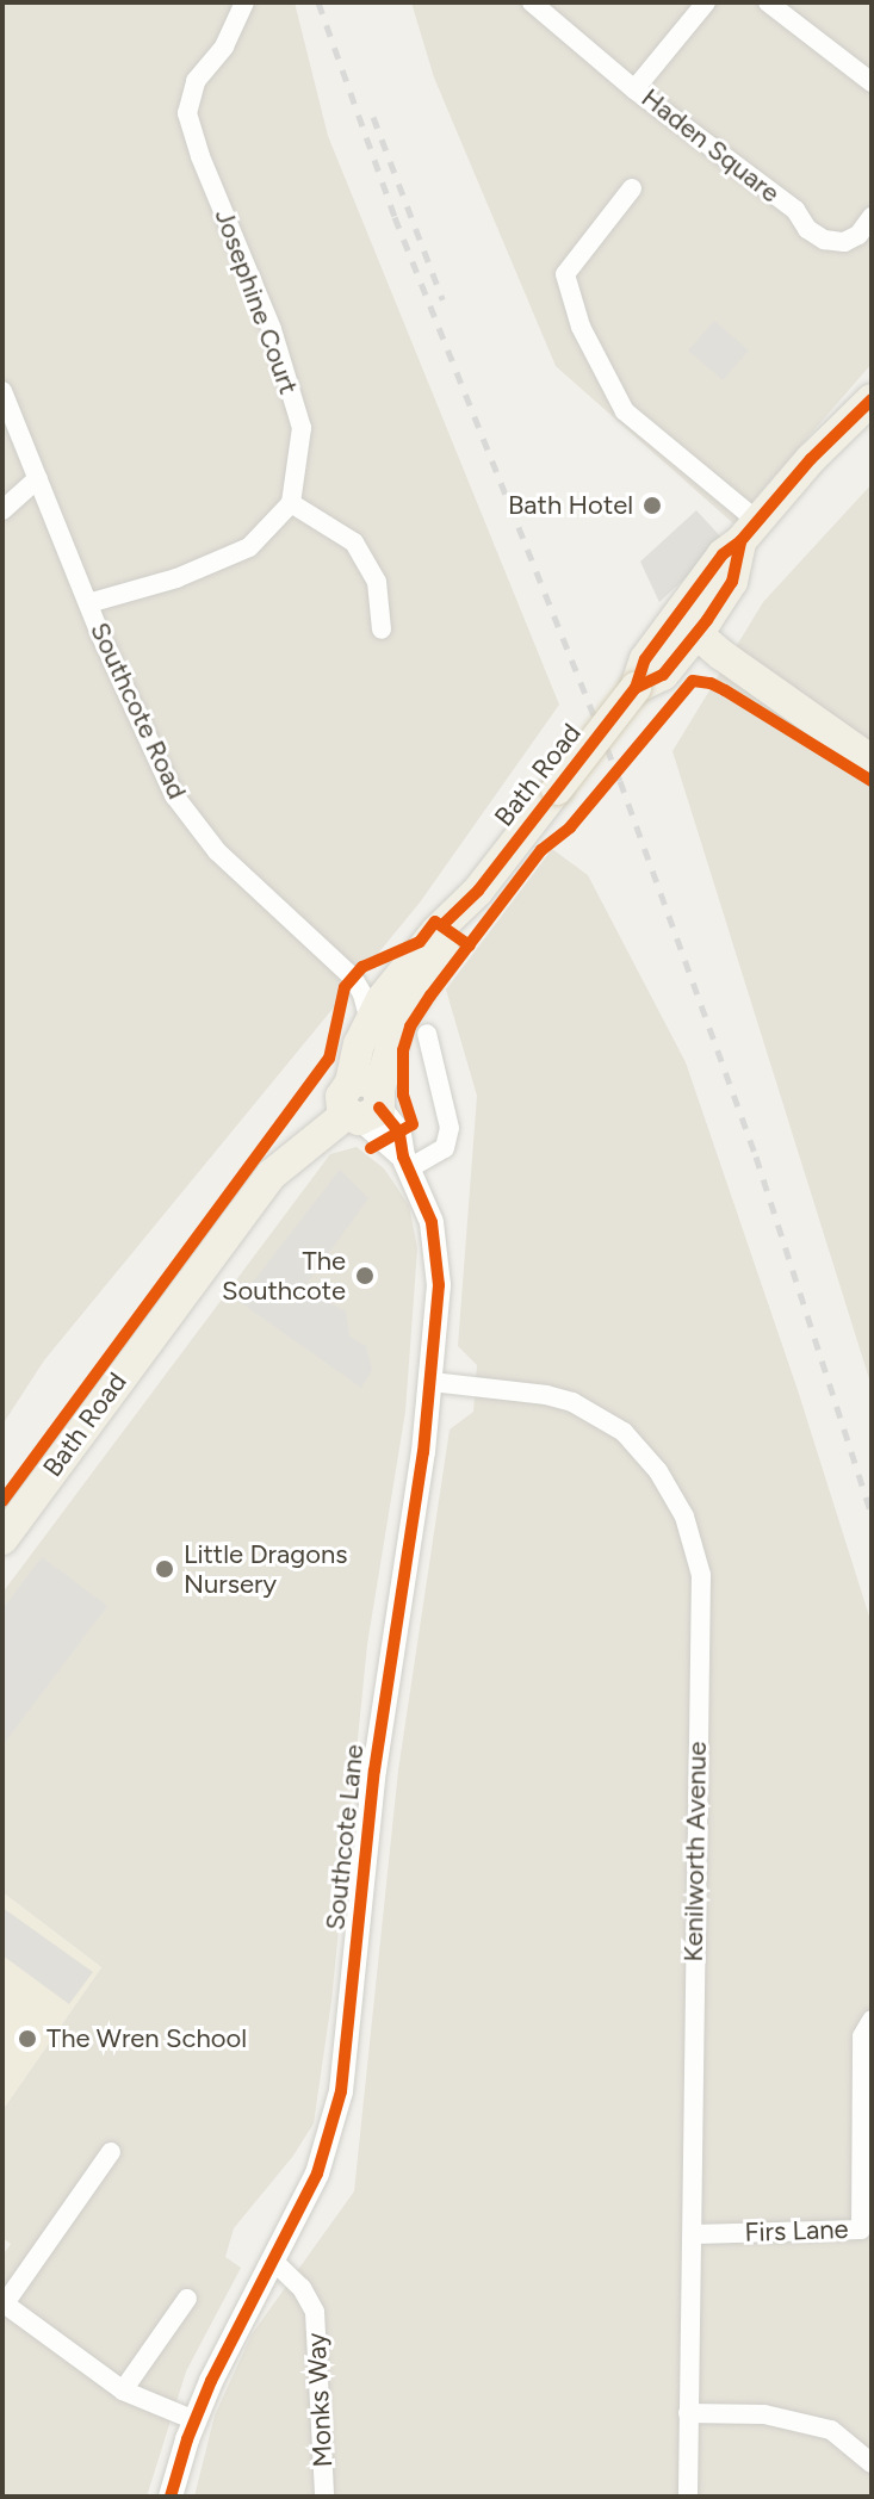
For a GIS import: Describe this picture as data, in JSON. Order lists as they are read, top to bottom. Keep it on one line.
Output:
{"streets":{"main road":["Bath Road"],"street":["Haden Square","Josephine Court","Southcote Road","Southcote Lane","Kenilworth Avenue","Firs Lane","Monks Way"]},"crossings":[["Southcote Road","Bath Road"],["Bath Road","Southcote Lane"],["Southcote Lane","Kenilworth Avenue"],["Southcote Lane","Monks Way"],["Kenilworth Avenue","Firs Lane"]],"places":["Bath Hotel","The Southcote","Little Dragons Nursery","The Wren School"]}
